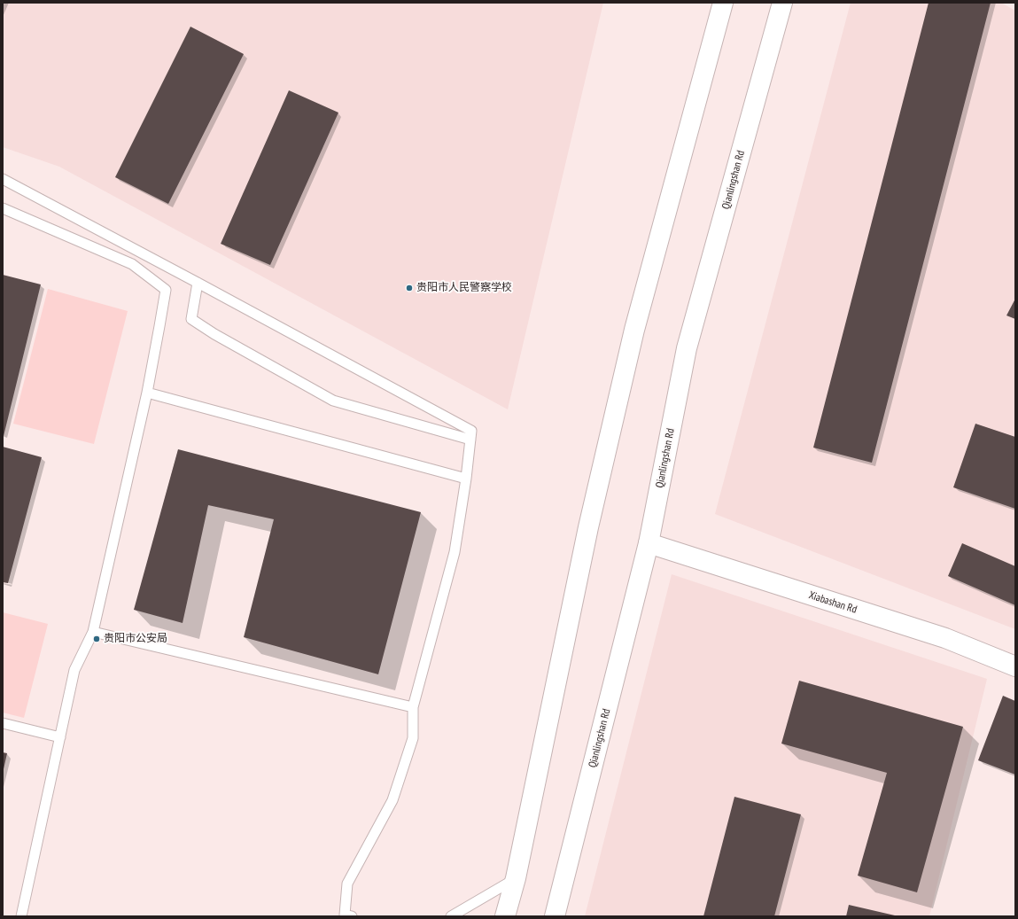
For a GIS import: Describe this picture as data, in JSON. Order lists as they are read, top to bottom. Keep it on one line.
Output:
{"streets":{"main road":["Qianlingshan Rd","Xiabashan Rd"]},"crossings":[["Qianlingshan Rd","Xiabashan Rd"]],"places":["贵阳市人民警察学校","贵阳市公安局"]}
